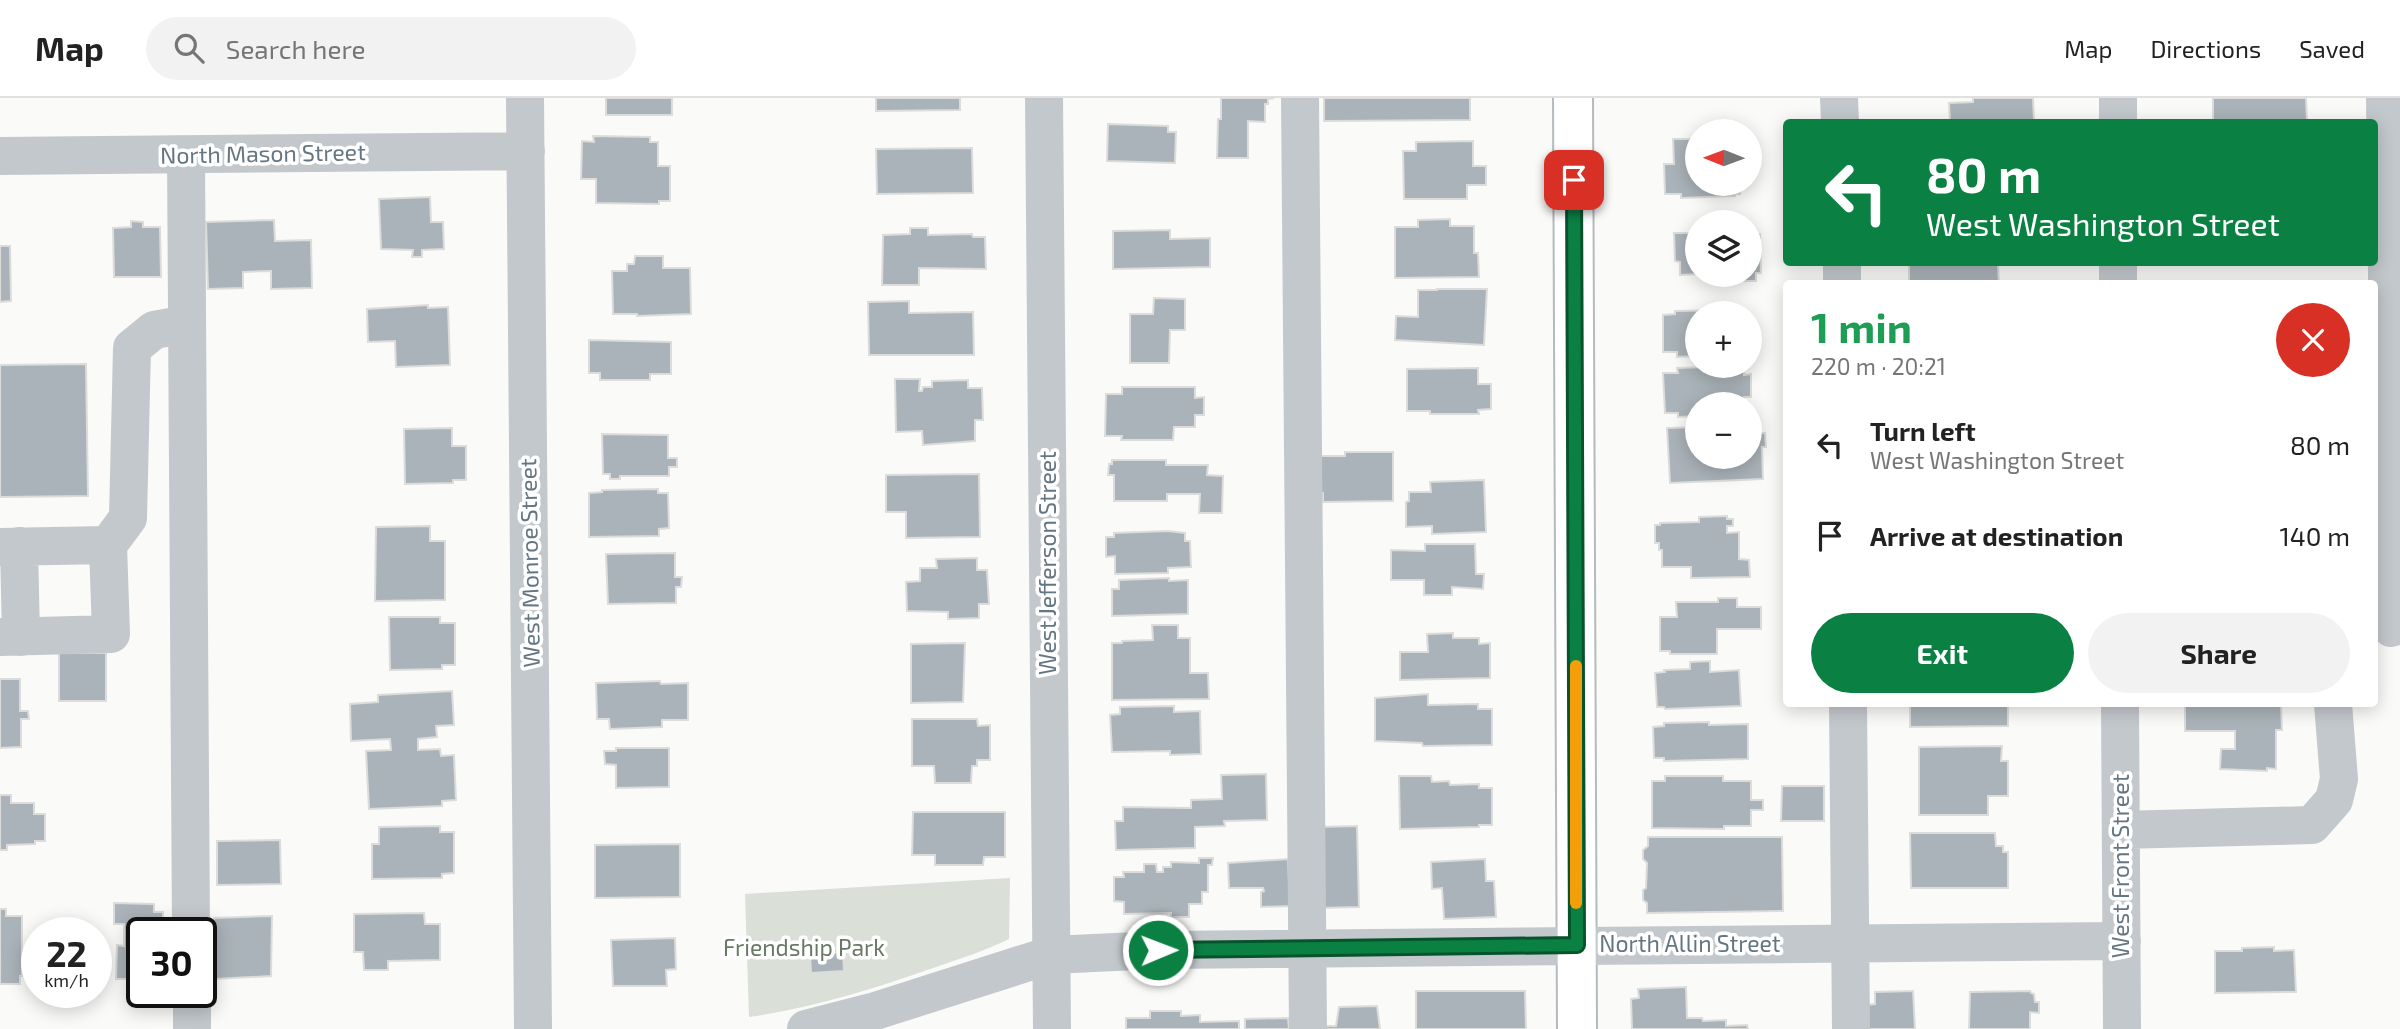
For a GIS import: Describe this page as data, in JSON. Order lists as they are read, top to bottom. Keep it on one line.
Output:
{"streets":{"street":["North Mason Street","West Monroe Street","West Jefferson Street","West Front Street","North Allin Street"]},"crossings":[["North Mason Street","West Monroe Street"],["West Jefferson Street","North Allin Street"],["West Front Street","North Allin Street"]],"parks":["Friendship Park"],"north":"left","page":{"header":"Map","search":"Search here","nav":["Map","Directions","Saved"],"map_buttons":["+","−"],"turn":["80 m","West Washington Street"],"heading":["1 min","220 m · 20:21"],"list":[{"name":"Turn left","note":"West Washington Street","value":"80 m"},{"name":"Arrive at destination","value":"140 m"}],"buttons":["Exit","Share"],"speed":"22 km/h","limit":"30"}}
